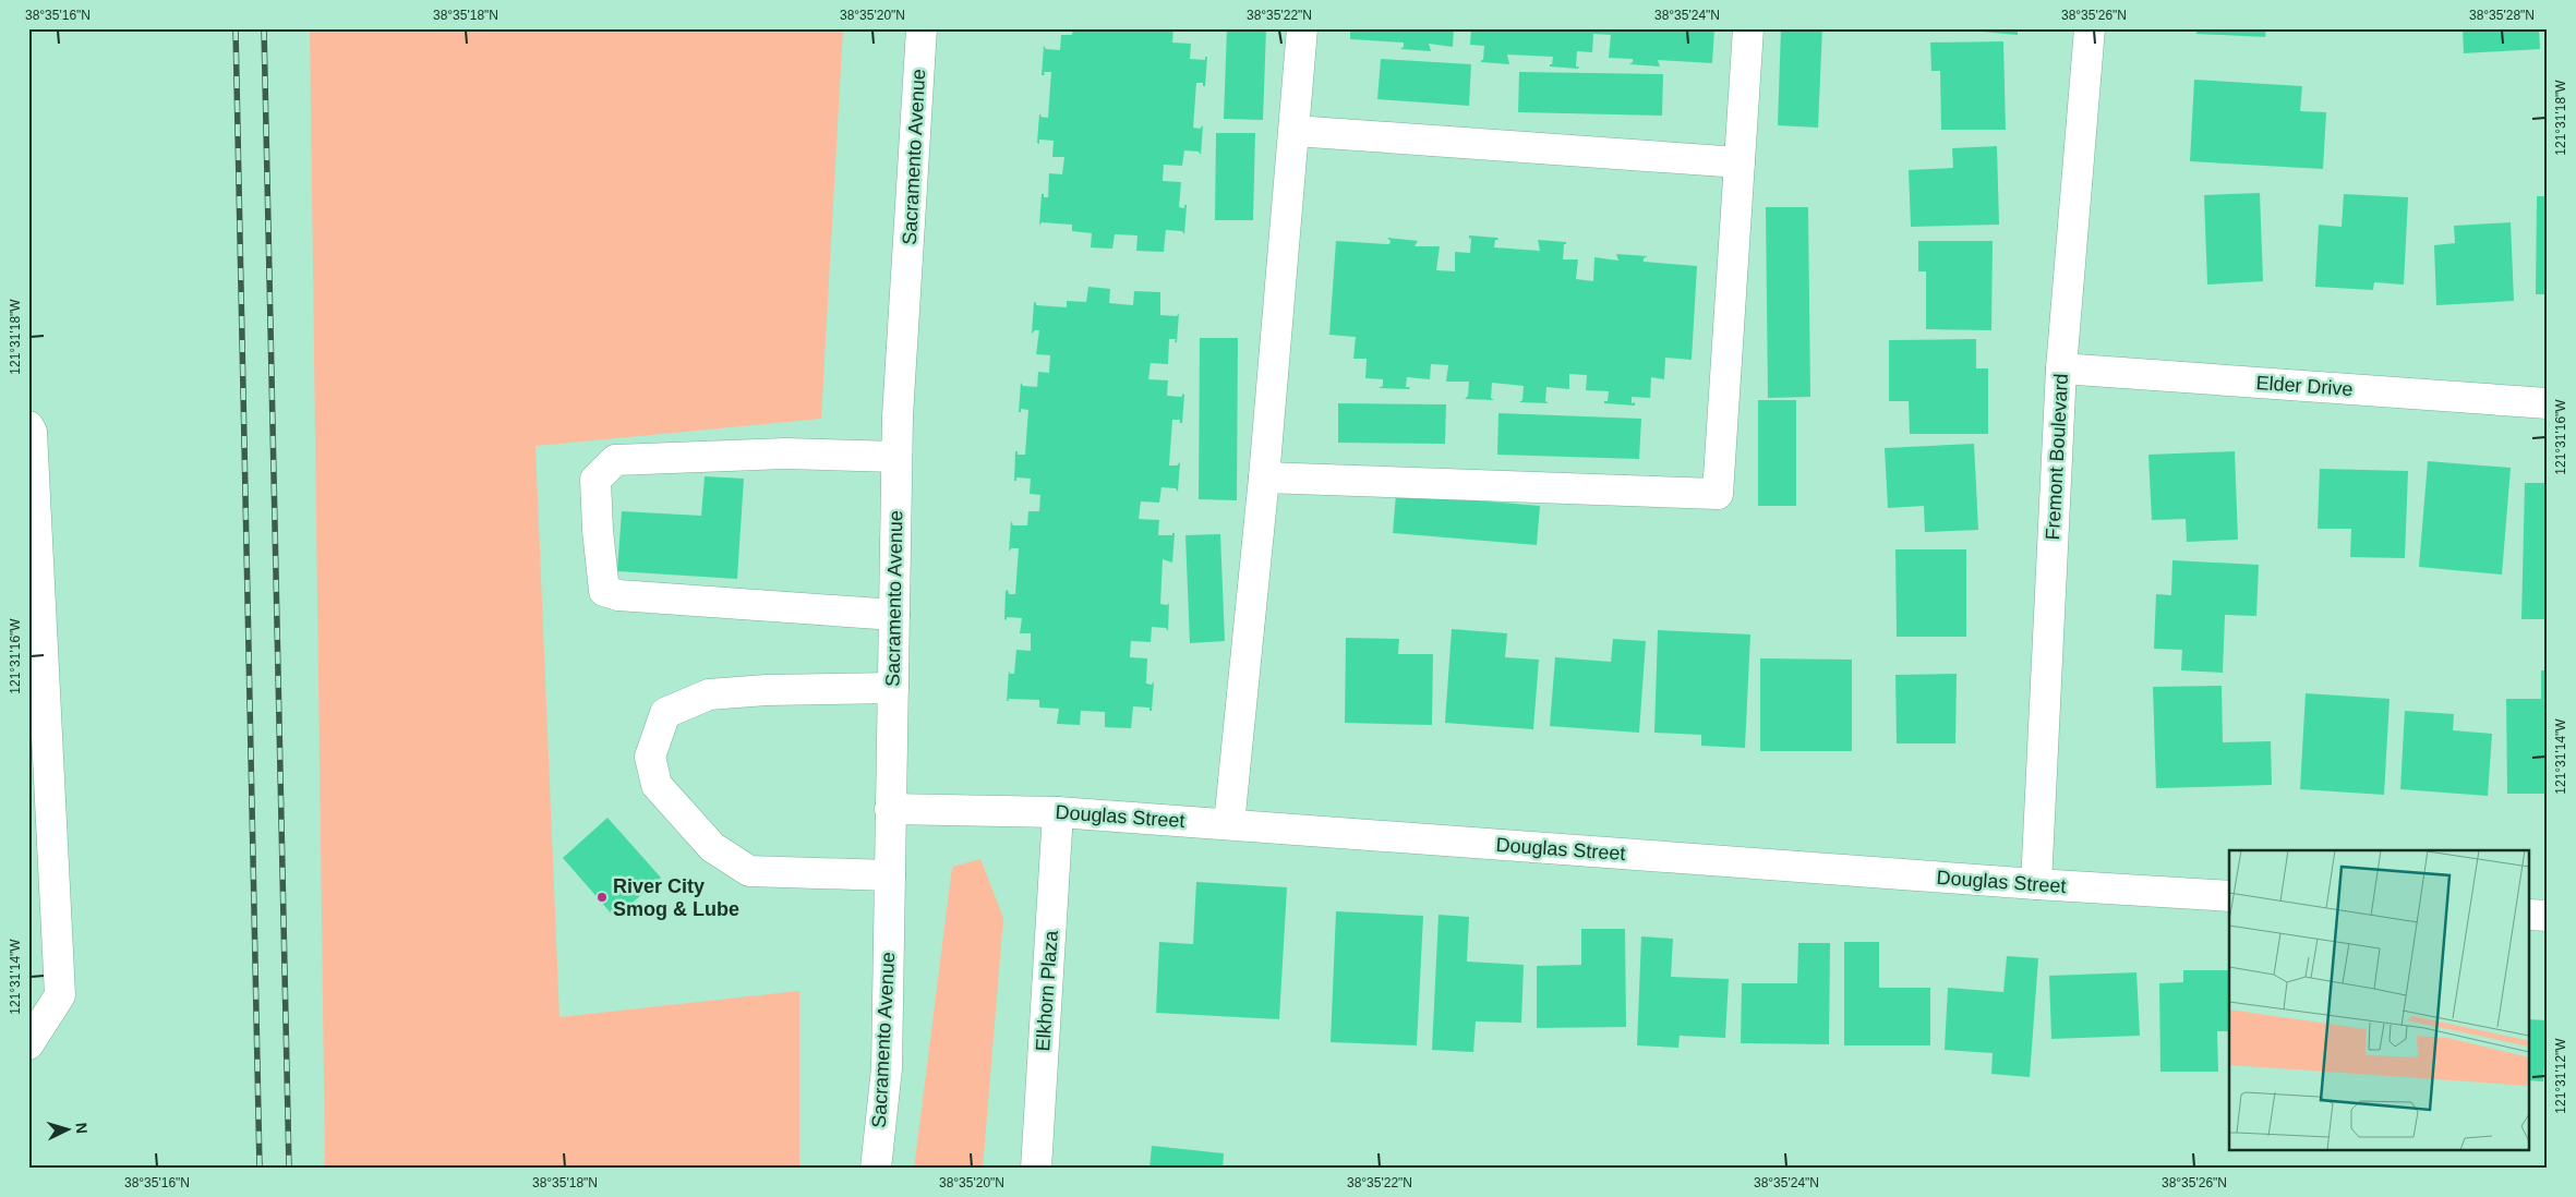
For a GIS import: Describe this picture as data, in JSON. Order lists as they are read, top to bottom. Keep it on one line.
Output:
{"streets":{"street":["Sacramento Avenue","Elder Drive","Fremont Boulevard","Douglas Street","Elkhorn Plaza"]},"crossings":[["Sacramento Avenue","Douglas Street"],["Elder Drive","Fremont Boulevard"],["Fremont Boulevard","Douglas Street"],["Douglas Street","Elkhorn Plaza"]],"places":["River City Smog & Lube"],"north":"right","coordinates":["38°35'16\"N","38°35'18\"N","38°35'20\"N","38°35'22\"N","38°35'24\"N","38°35'26\"N","38°35'28\"N","121°31'18\"W","121°31'16\"W","121°31'14\"W","121°31'12\"W"]}
